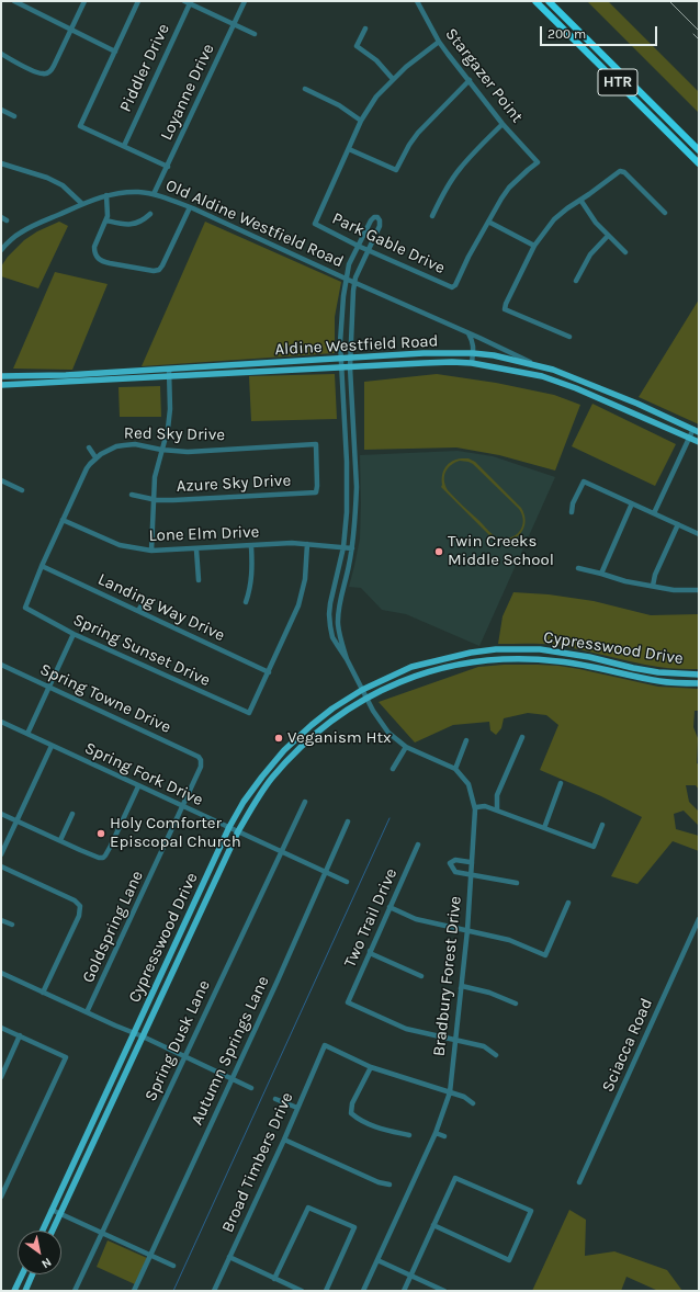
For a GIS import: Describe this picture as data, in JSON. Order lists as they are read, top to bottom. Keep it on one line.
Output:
{"streets":{"highway":["HTR"],"main road":["Aldine Westfield Road","Cypresswood Drive"],"street":["Piddler Drive","Stargazer Point","Loyanne Drive","Old Aldine Westfield Road","Park Gable Drive","Red Sky Drive","Azure Sky Drive","Lone Elm Drive","Landing Way Drive","Spring Sunset Drive","Spring Towne Drive","Spring Fork Drive","Two Trail Drive","Goldspring Lane","Bradbury Forest Drive","Spring Dusk Lane","Sciacca Road","Autumn Springs Lane","Broad Timbers Drive"]},"crossings":[["Stargazer Point","Park Gable Drive"],["Loyanne Drive","Old Aldine Westfield Road"],["Old Aldine Westfield Road","Aldine Westfield Road"],["Red Sky Drive","Azure Sky Drive"],["Landing Way Drive","Spring Sunset Drive"],["Cypresswood Drive","Spring Fork Drive"],["Cypresswood Drive","Bradbury Forest Drive"],["Spring Towne Drive","Goldspring Lane"],["Spring Fork Drive","Goldspring Lane"],["Spring Fork Drive","Spring Dusk Lane"],["Spring Fork Drive","Autumn Springs Lane"],["Two Trail Drive","Bradbury Forest Drive"]],"places":["Twin Creeks Middle School","Veganism Htx","Holy Comforter Episcopal Church"],"scale_bar":"200 m","north":"bottom right"}
